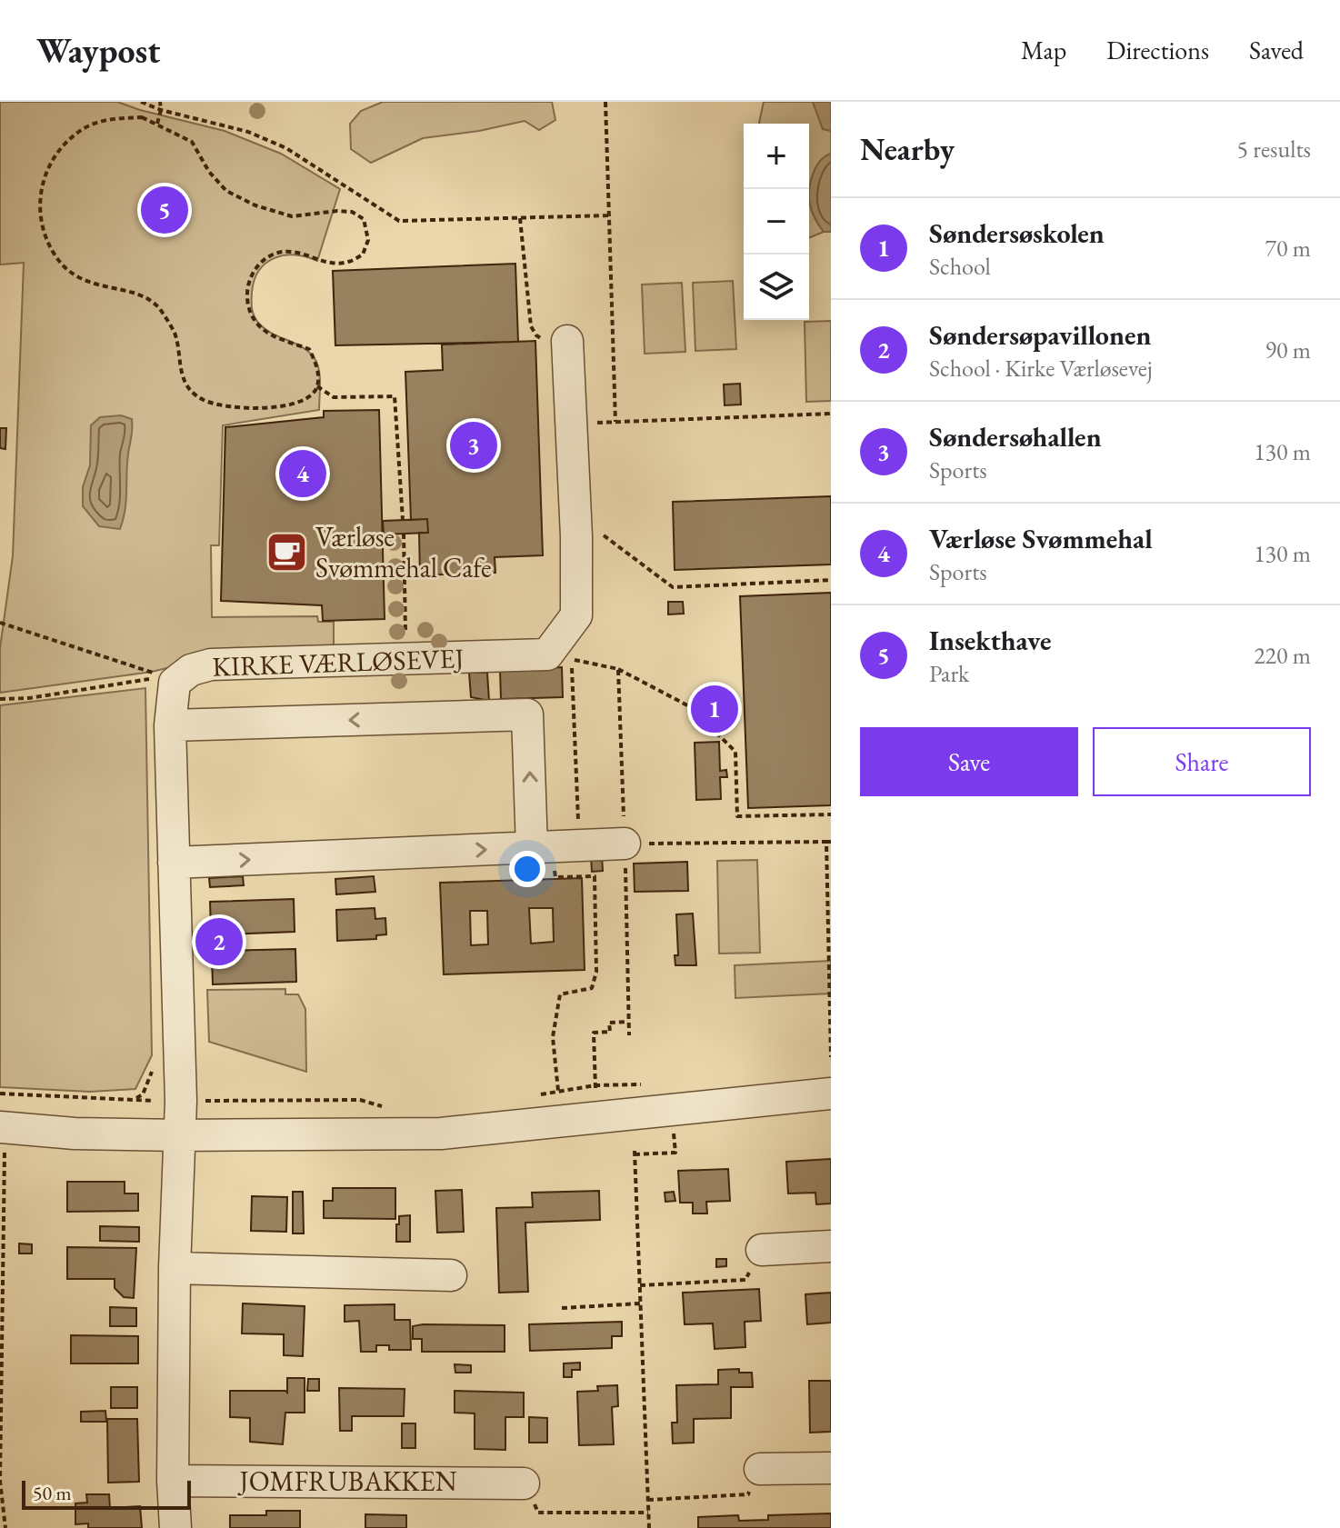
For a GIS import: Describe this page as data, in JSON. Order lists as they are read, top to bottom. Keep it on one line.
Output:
{"streets":{"street":["KIRKE VÆRLØSEVEJ","JOMFRUBAKKEN"]},"places":{"cafe":["Værløse Svømmehal Cafe"]},"scale_bar":"50 m","page":{"header":"Waypost","nav":["Map","Directions","Saved"],"heading":["Nearby","5 results"],"map_buttons":["+","−"],"pins":["5","3","4","1","2"],"list":[{"mark":"1","name":"Søndersøskolen","note":"School","value":"70 m"},{"mark":"2","name":"Søndersøpavillonen","note":"School · Kirke Værløsevej","value":"90 m"},{"mark":"3","name":"Søndersøhallen","note":"Sports","value":"130 m"},{"mark":"4","name":"Værløse Svømmehal","note":"Sports","value":"130 m"},{"mark":"5","name":"Insekthave","note":"Park","value":"220 m"}],"buttons":["Save","Share"],"scale":"50 m"}}
